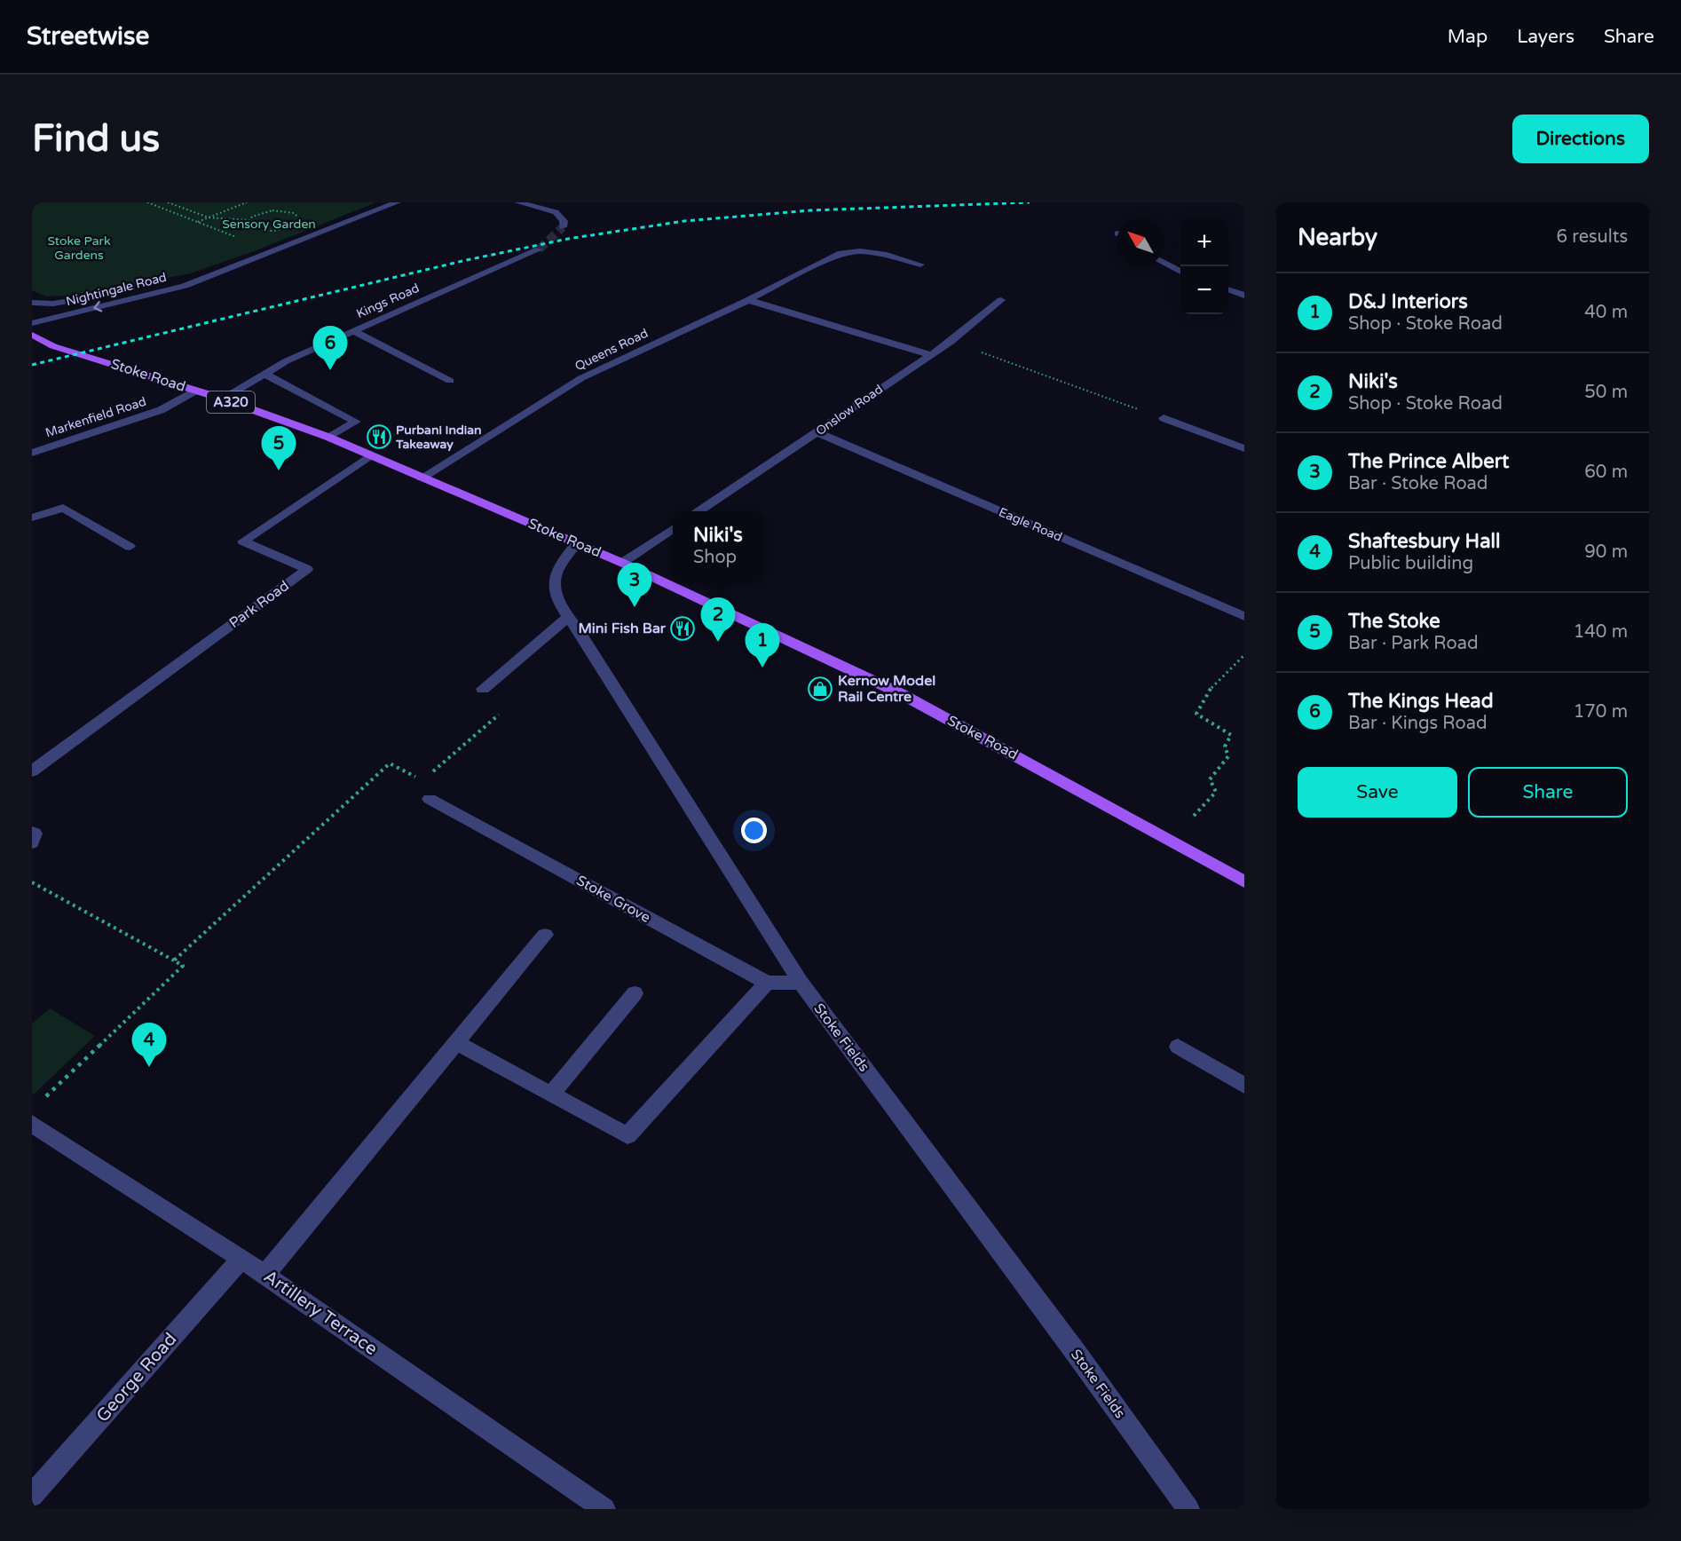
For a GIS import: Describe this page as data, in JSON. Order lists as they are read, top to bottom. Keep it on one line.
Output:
{"streets":{"main road":["Stoke Road","A320"],"street":["Nightingale Road","Kings Road","Queens Road","Onslow Road","Markenfield Road","Eagle Road","Park Road","Stoke Grove","Stoke Fields","Artillery Terrace","George Road"]},"crossings":[["Kings Road","Stoke Road"],["Queens Road","Stoke Road"],["Stoke Road","Markenfield Road"],["Stoke Road","Park Road"],["Stoke Road","Stoke Fields"],["Onslow Road","Eagle Road"],["Stoke Grove","Stoke Fields"],["Artillery Terrace","George Road"]],"parks":["Sensory Garden","Stoke Park Gardens"],"places":{"restaurant":["Purbani Indian Takeaway","Mini Fish Bar"],"shop":["Kernow Model Rail Centre"]},"north":"top left","page":{"header":"Streetwise","nav":["Map","Layers","Share"],"buttons":["Directions",["Save","Share"]],"title":"Find us","heading":["Nearby","6 results"],"map_buttons":["+","−"],"list":[{"mark":"1","name":"D&J Interiors","note":"Shop · Stoke Road","value":"40 m"},{"mark":"2","name":"Niki's","note":"Shop · Stoke Road","value":"50 m"},{"mark":"3","name":"The Prince Albert","note":"Bar · Stoke Road","value":"60 m"},{"mark":"4","name":"Shaftesbury Hall","note":"Public building","value":"90 m"},{"mark":"5","name":"The Stoke","note":"Bar · Park Road","value":"140 m"},{"mark":"6","name":"The Kings Head","note":"Bar · Kings Road","value":"170 m"}],"pins":["6","5","3","2","1","4"],"popup":["Niki's","Shop"]}}
